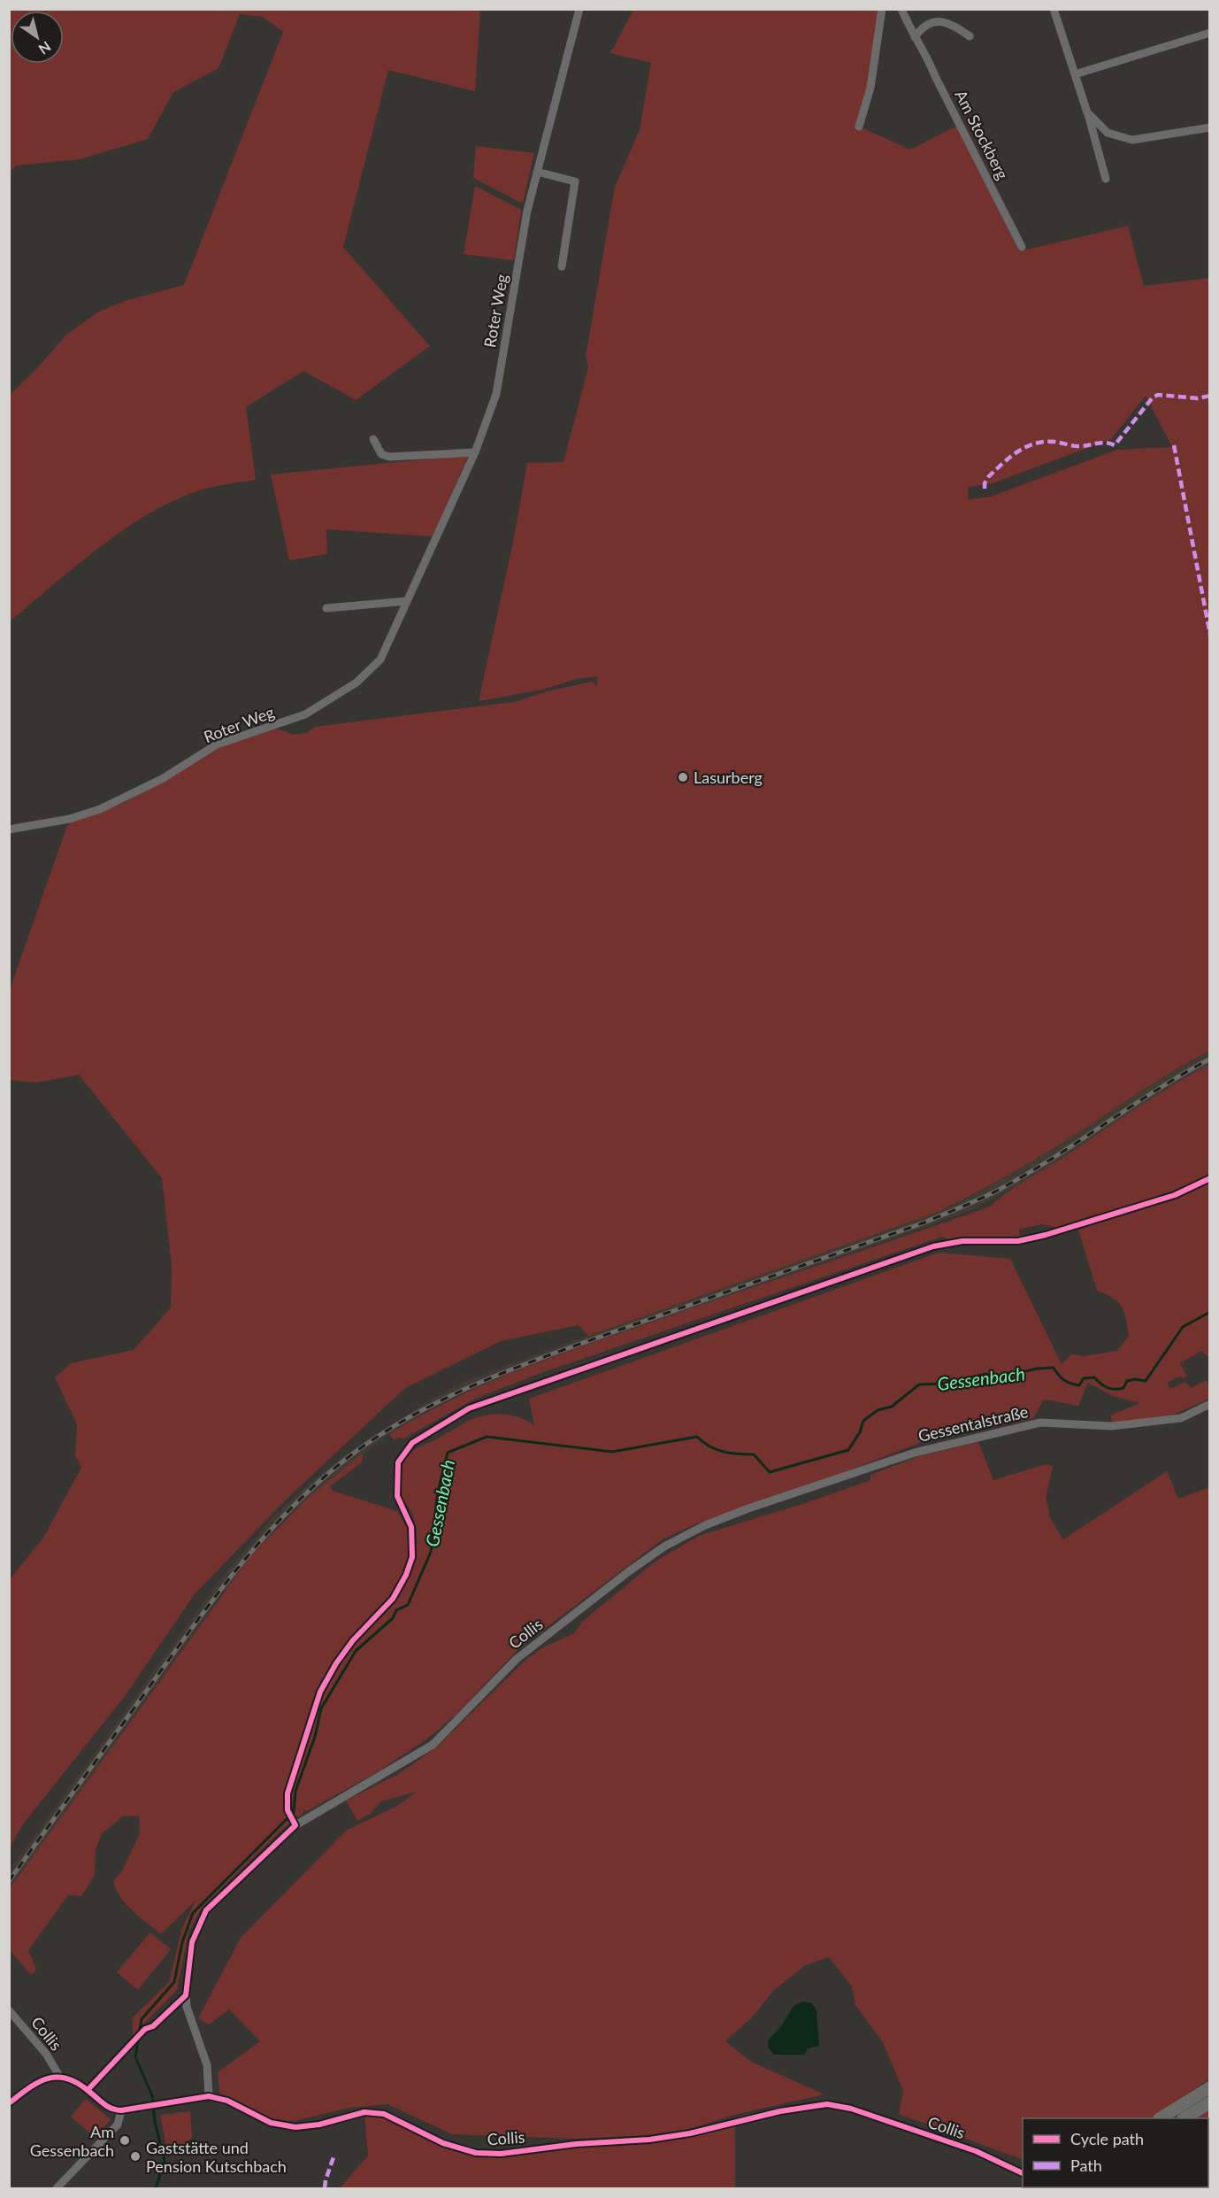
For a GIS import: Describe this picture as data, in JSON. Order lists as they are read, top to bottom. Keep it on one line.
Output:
{"streets":{"street":["Am Stockberg","Roter Weg","Gessentalstraße","Collis"]},"crossings":[["Gessentalstraße","Collis"]],"water":["Gessenbach"],"places":["Lasurberg","Am Gessenbach","Gaststätte und Pension Kutschbach"],"legend":["Cycle path","Path"],"north":"bottom right"}
